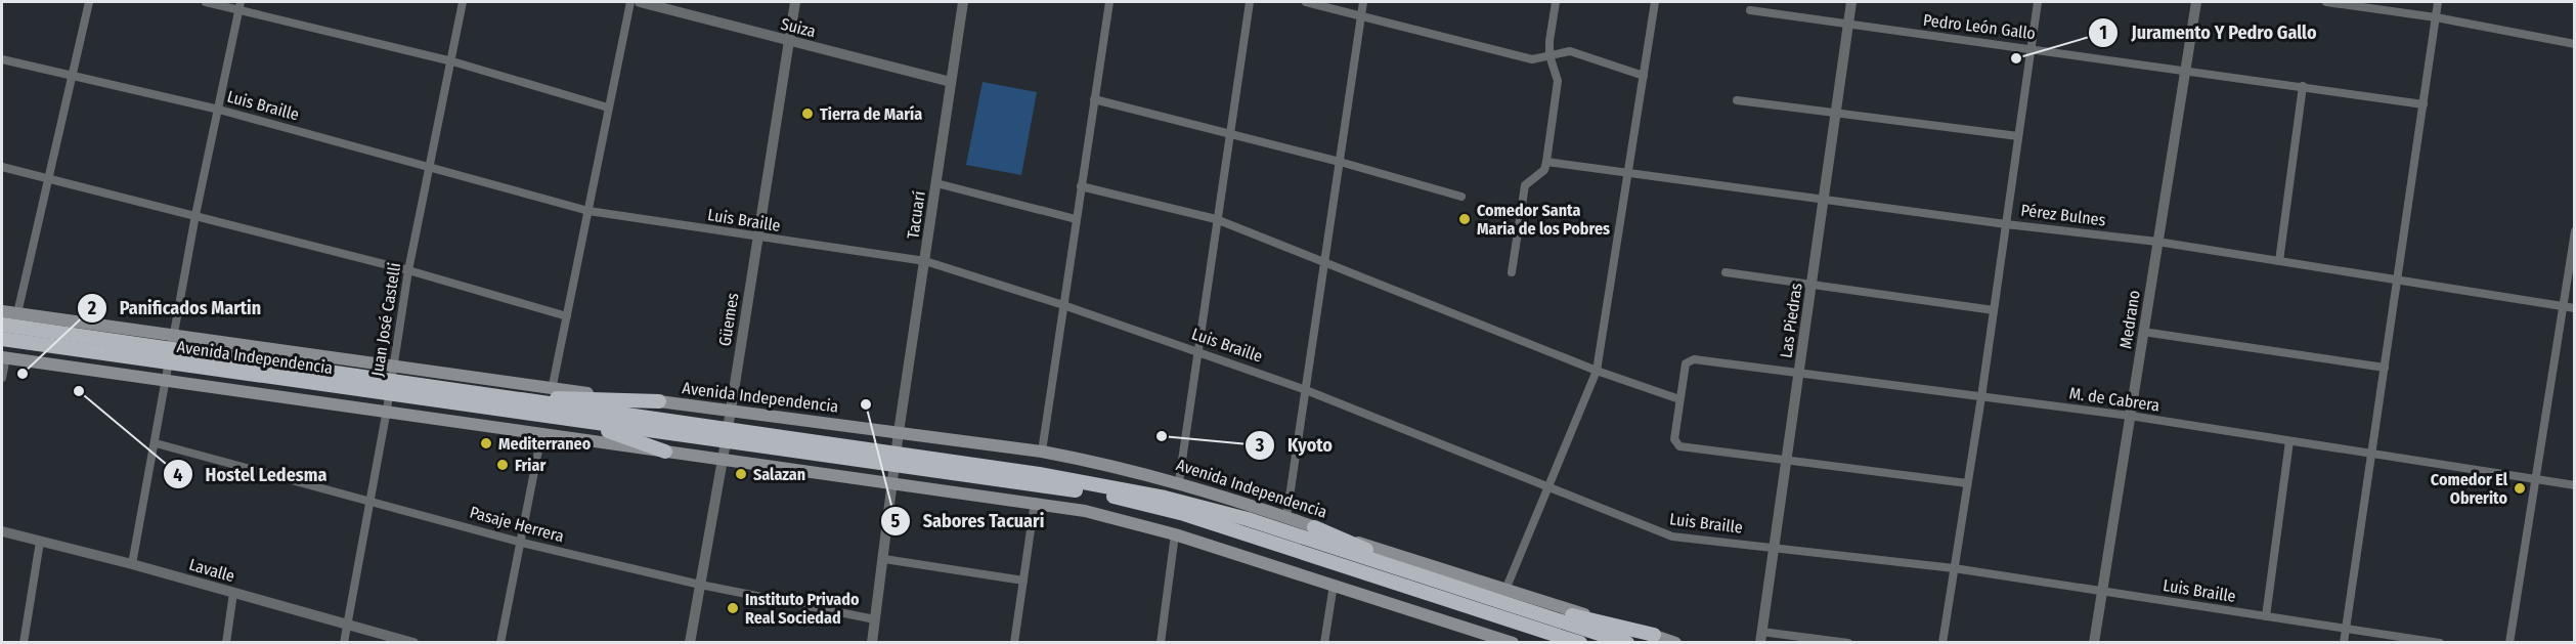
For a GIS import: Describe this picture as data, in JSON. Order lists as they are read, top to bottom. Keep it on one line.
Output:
{"streets":{"highway":["Avenida Independencia"],"street":["Pedro León Gallo","Suiza","Luis Braille","Tacuarí","Pérez Bulnes","Juan José Castelli","Güemes","Medrano","Las Piedras","M. de Cabrera","Pasaje Herrera","Lavalle"]},"crossings":[["Pedro León Gallo","Medrano"],["Pedro León Gallo","Las Piedras"],["Suiza","Tacuarí"],["Suiza","Güemes"],["Luis Braille","Tacuarí"],["Luis Braille","Juan José Castelli"],["Luis Braille","Güemes"],["Luis Braille","Medrano"],["Luis Braille","Las Piedras"],["Tacuarí","Avenida Independencia"],["Tacuarí","Pasaje Herrera"],["Pérez Bulnes","Medrano"],["Pérez Bulnes","Las Piedras"],["Juan José Castelli","Avenida Independencia"],["Juan José Castelli","Pasaje Herrera"],["Juan José Castelli","Lavalle"],["Güemes","Avenida Independencia"],["Güemes","Pasaje Herrera"],["Medrano","M. de Cabrera"],["Las Piedras","M. de Cabrera"]],"places":["Juramento Y Pedro Gallo","Tierra de María","Comedor Santa Maria de los Pobres","Panificados Martin","Hostel Ledesma","Sabores Tacuari","Kyoto","Mediterraneo","Friar","Salazan","Comedor El Obrerito","Instituto Privado Real Sociedad"]}
